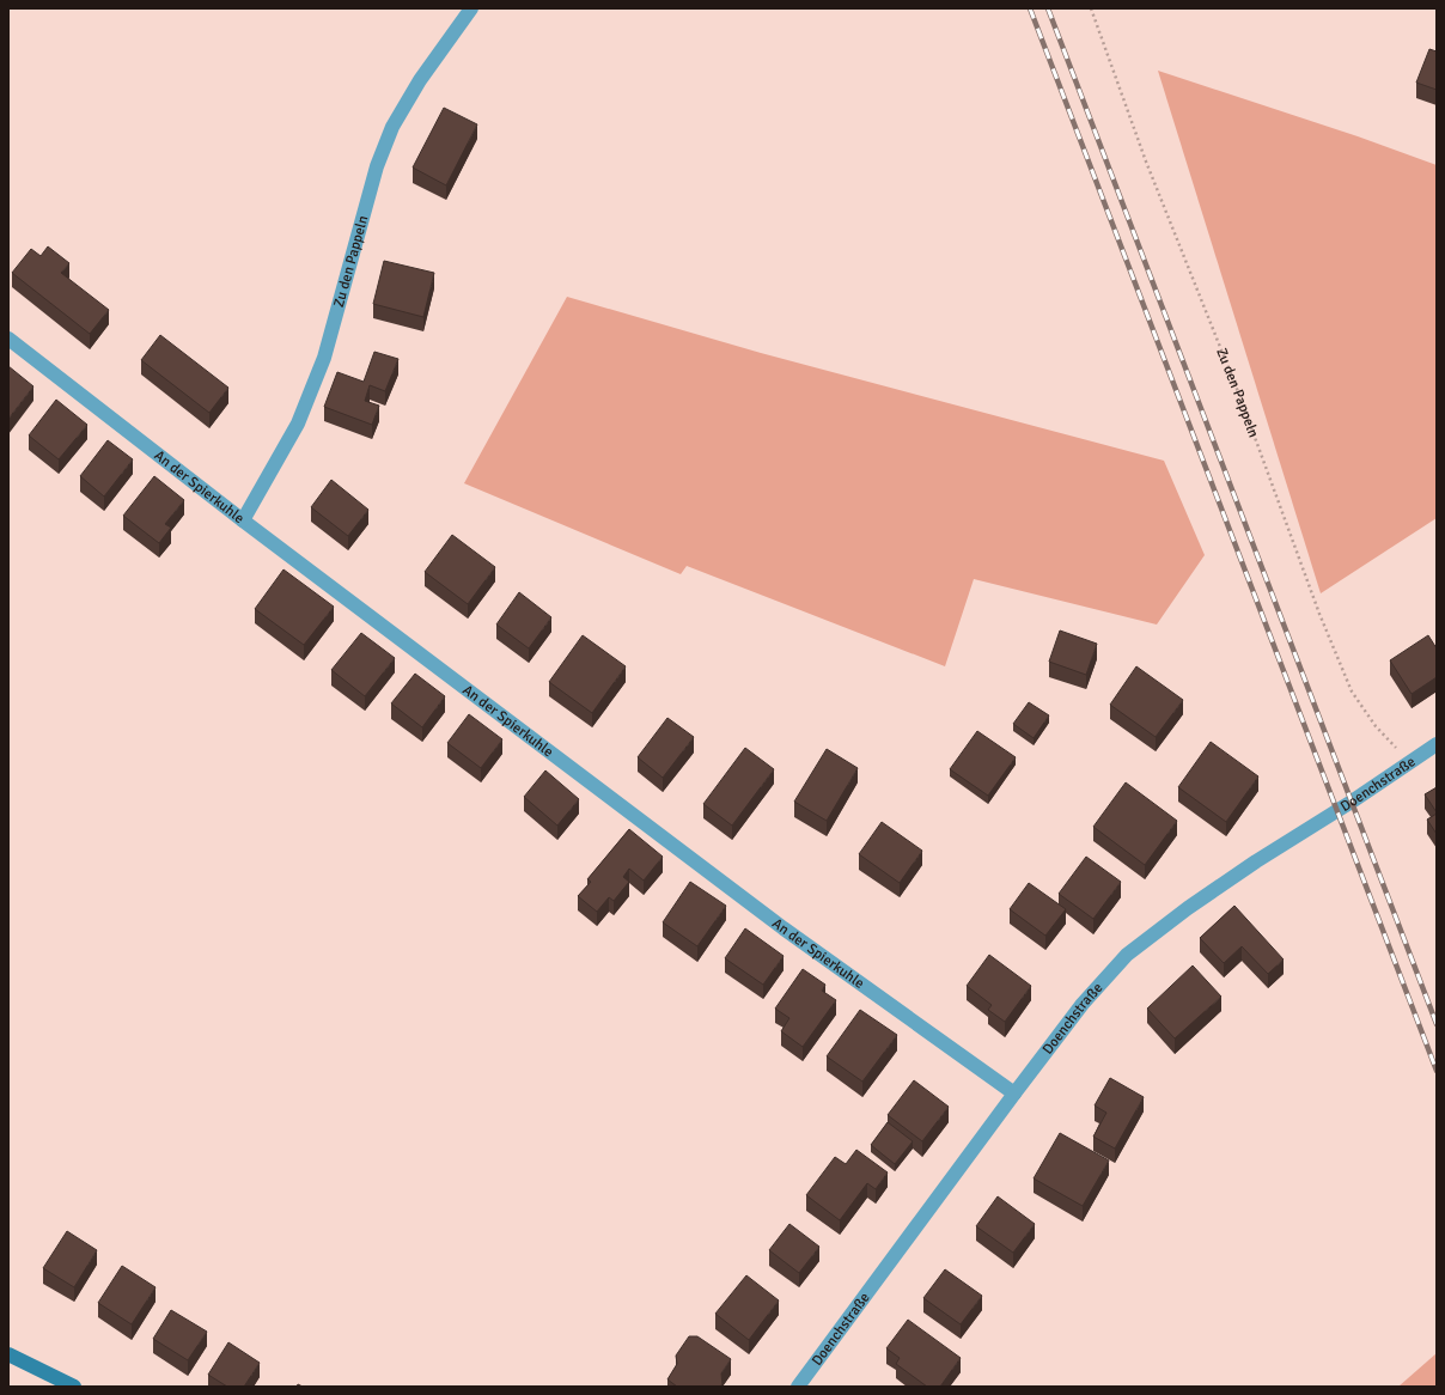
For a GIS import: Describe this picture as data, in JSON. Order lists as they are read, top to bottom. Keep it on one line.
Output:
{"streets":{"street":["Zu den Pappeln","An der Spierkuhle","Doenchstraße"]},"crossings":[["Zu den Pappeln","An der Spierkuhle"],["Zu den Pappeln","Doenchstraße"],["An der Spierkuhle","Doenchstraße"]]}
